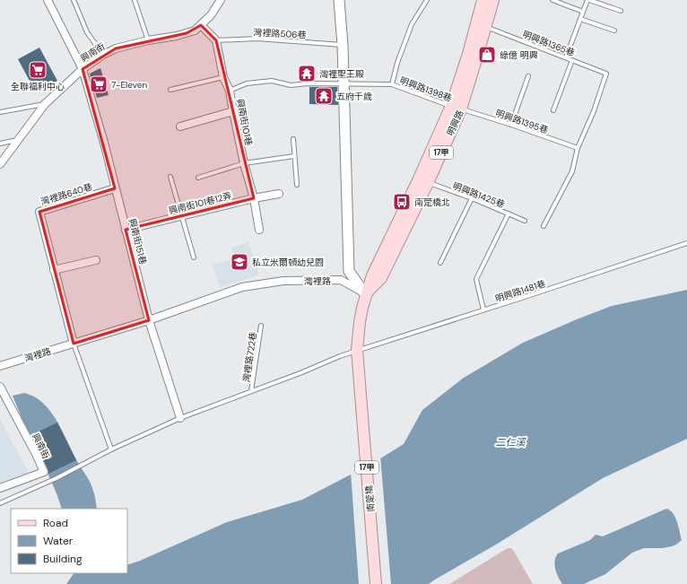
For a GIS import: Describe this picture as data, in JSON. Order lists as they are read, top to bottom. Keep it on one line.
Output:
{"streets":{"main road":["明興路","17甲","南萣橋"],"street":["興南街","興南街101巷","灣裡路640巷","興南街101巷12弄","興南街151巷","灣裡路"],"lane":["灣裡路506巷","明興路1365巷","明興路1398巷","明興路1395巷","明興路1425巷","明興路1481巷","灣裡路722巷"]},"crossings":[["灣裡路506巷","興南街101巷"],["明興路1365巷","明興路1395巷"],["明興路1365巷","明興路"],["興南街","興南街151巷"],["明興路1398巷","明興路1395巷"],["明興路1398巷","明興路"],["明興路1395巷","明興路"],["興南街101巷","興南街101巷12弄"],["明興路","明興路1425巷"],["明興路","灣裡路"],["明興路","明興路1481巷"],["明興路","南萣橋"],["灣裡路640巷","興南街151巷"],["灣裡路640巷","灣裡路"],["興南街101巷12弄","興南街151巷"],["興南街151巷","灣裡路"],["明興路1481巷","南萣橋"]],"water":["二仁溪"],"places":{"shop":["綠億 明興"],"supermarket":["全聯福利中心","7-Eleven"],"temple":["灣裡聖王殿","五府千歲"],"bus stop":["南萣橋北"],"school or university":["私立米爾頓幼兒園"]},"legend":["Road","Water","Building"]}
